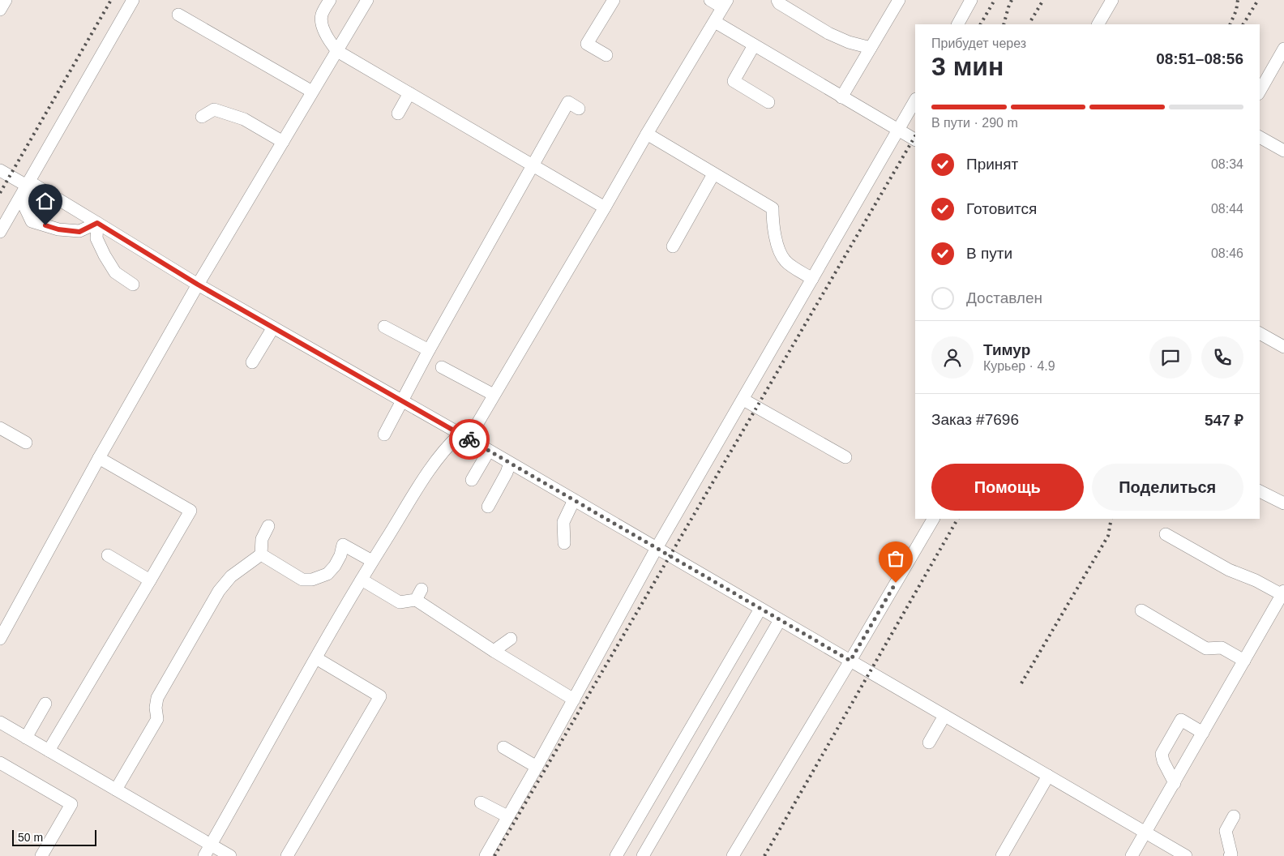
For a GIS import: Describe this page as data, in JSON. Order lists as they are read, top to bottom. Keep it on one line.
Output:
{"scale_bar":"50 m","page":{"heading":["3 мин","Прибудет через","08:51–08:56"],"panel":["Тимур","Курьер · 4.9","Заказ #7696","547 ₽"],"bar":"В пути · 290 m","list":[["Принят","08:34"],["Готовится","08:44"],["В пути","08:46"],"Доставлен"],"buttons":["Помощь","Поделиться"],"scale":"50 m"}}
